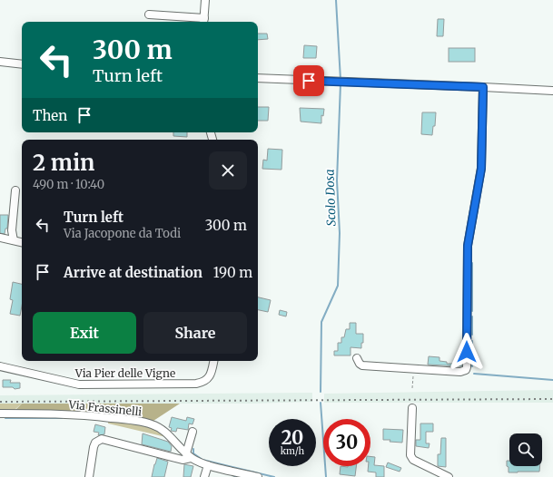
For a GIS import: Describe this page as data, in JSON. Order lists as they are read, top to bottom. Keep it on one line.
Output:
{"streets":{"street":["Via Pier delle Vigne","Via Frassinelli"]},"water":["Scolo Dosa"],"page":{"turn":["300 m","Turn left"],"then":"Then","heading":["2 min","490 m · 10:40"],"list":[{"name":"Turn left","note":"Via Jacopone da Todi","value":"300 m"},{"name":"Arrive at destination","value":"190 m"}],"buttons":["Exit","Share"],"speed":"20 km/h","limit":"30"}}
